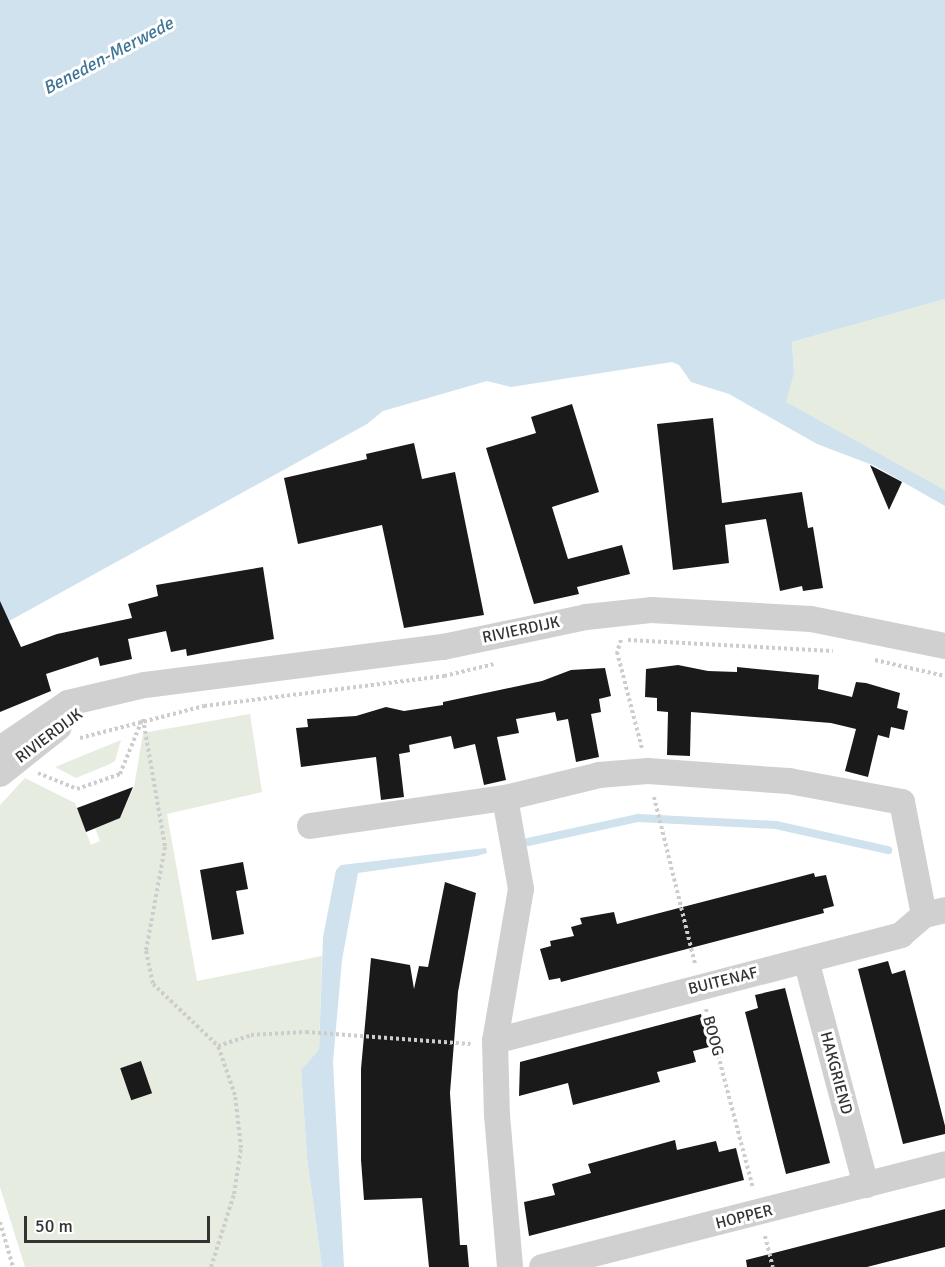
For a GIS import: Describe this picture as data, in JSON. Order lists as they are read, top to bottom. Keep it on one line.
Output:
{"streets":{"street":["RIVIERDIJK","BUITENAF","HAKGRIEND","HOPPER"],"path":["BOOG"]},"crossings":[["BUITENAF","BOOG"],["BUITENAF","HAKGRIEND"],["BOOG","HOPPER"],["HAKGRIEND","HOPPER"]],"water":["Beneden-Merwede"],"scale_bar":"50 m"}
